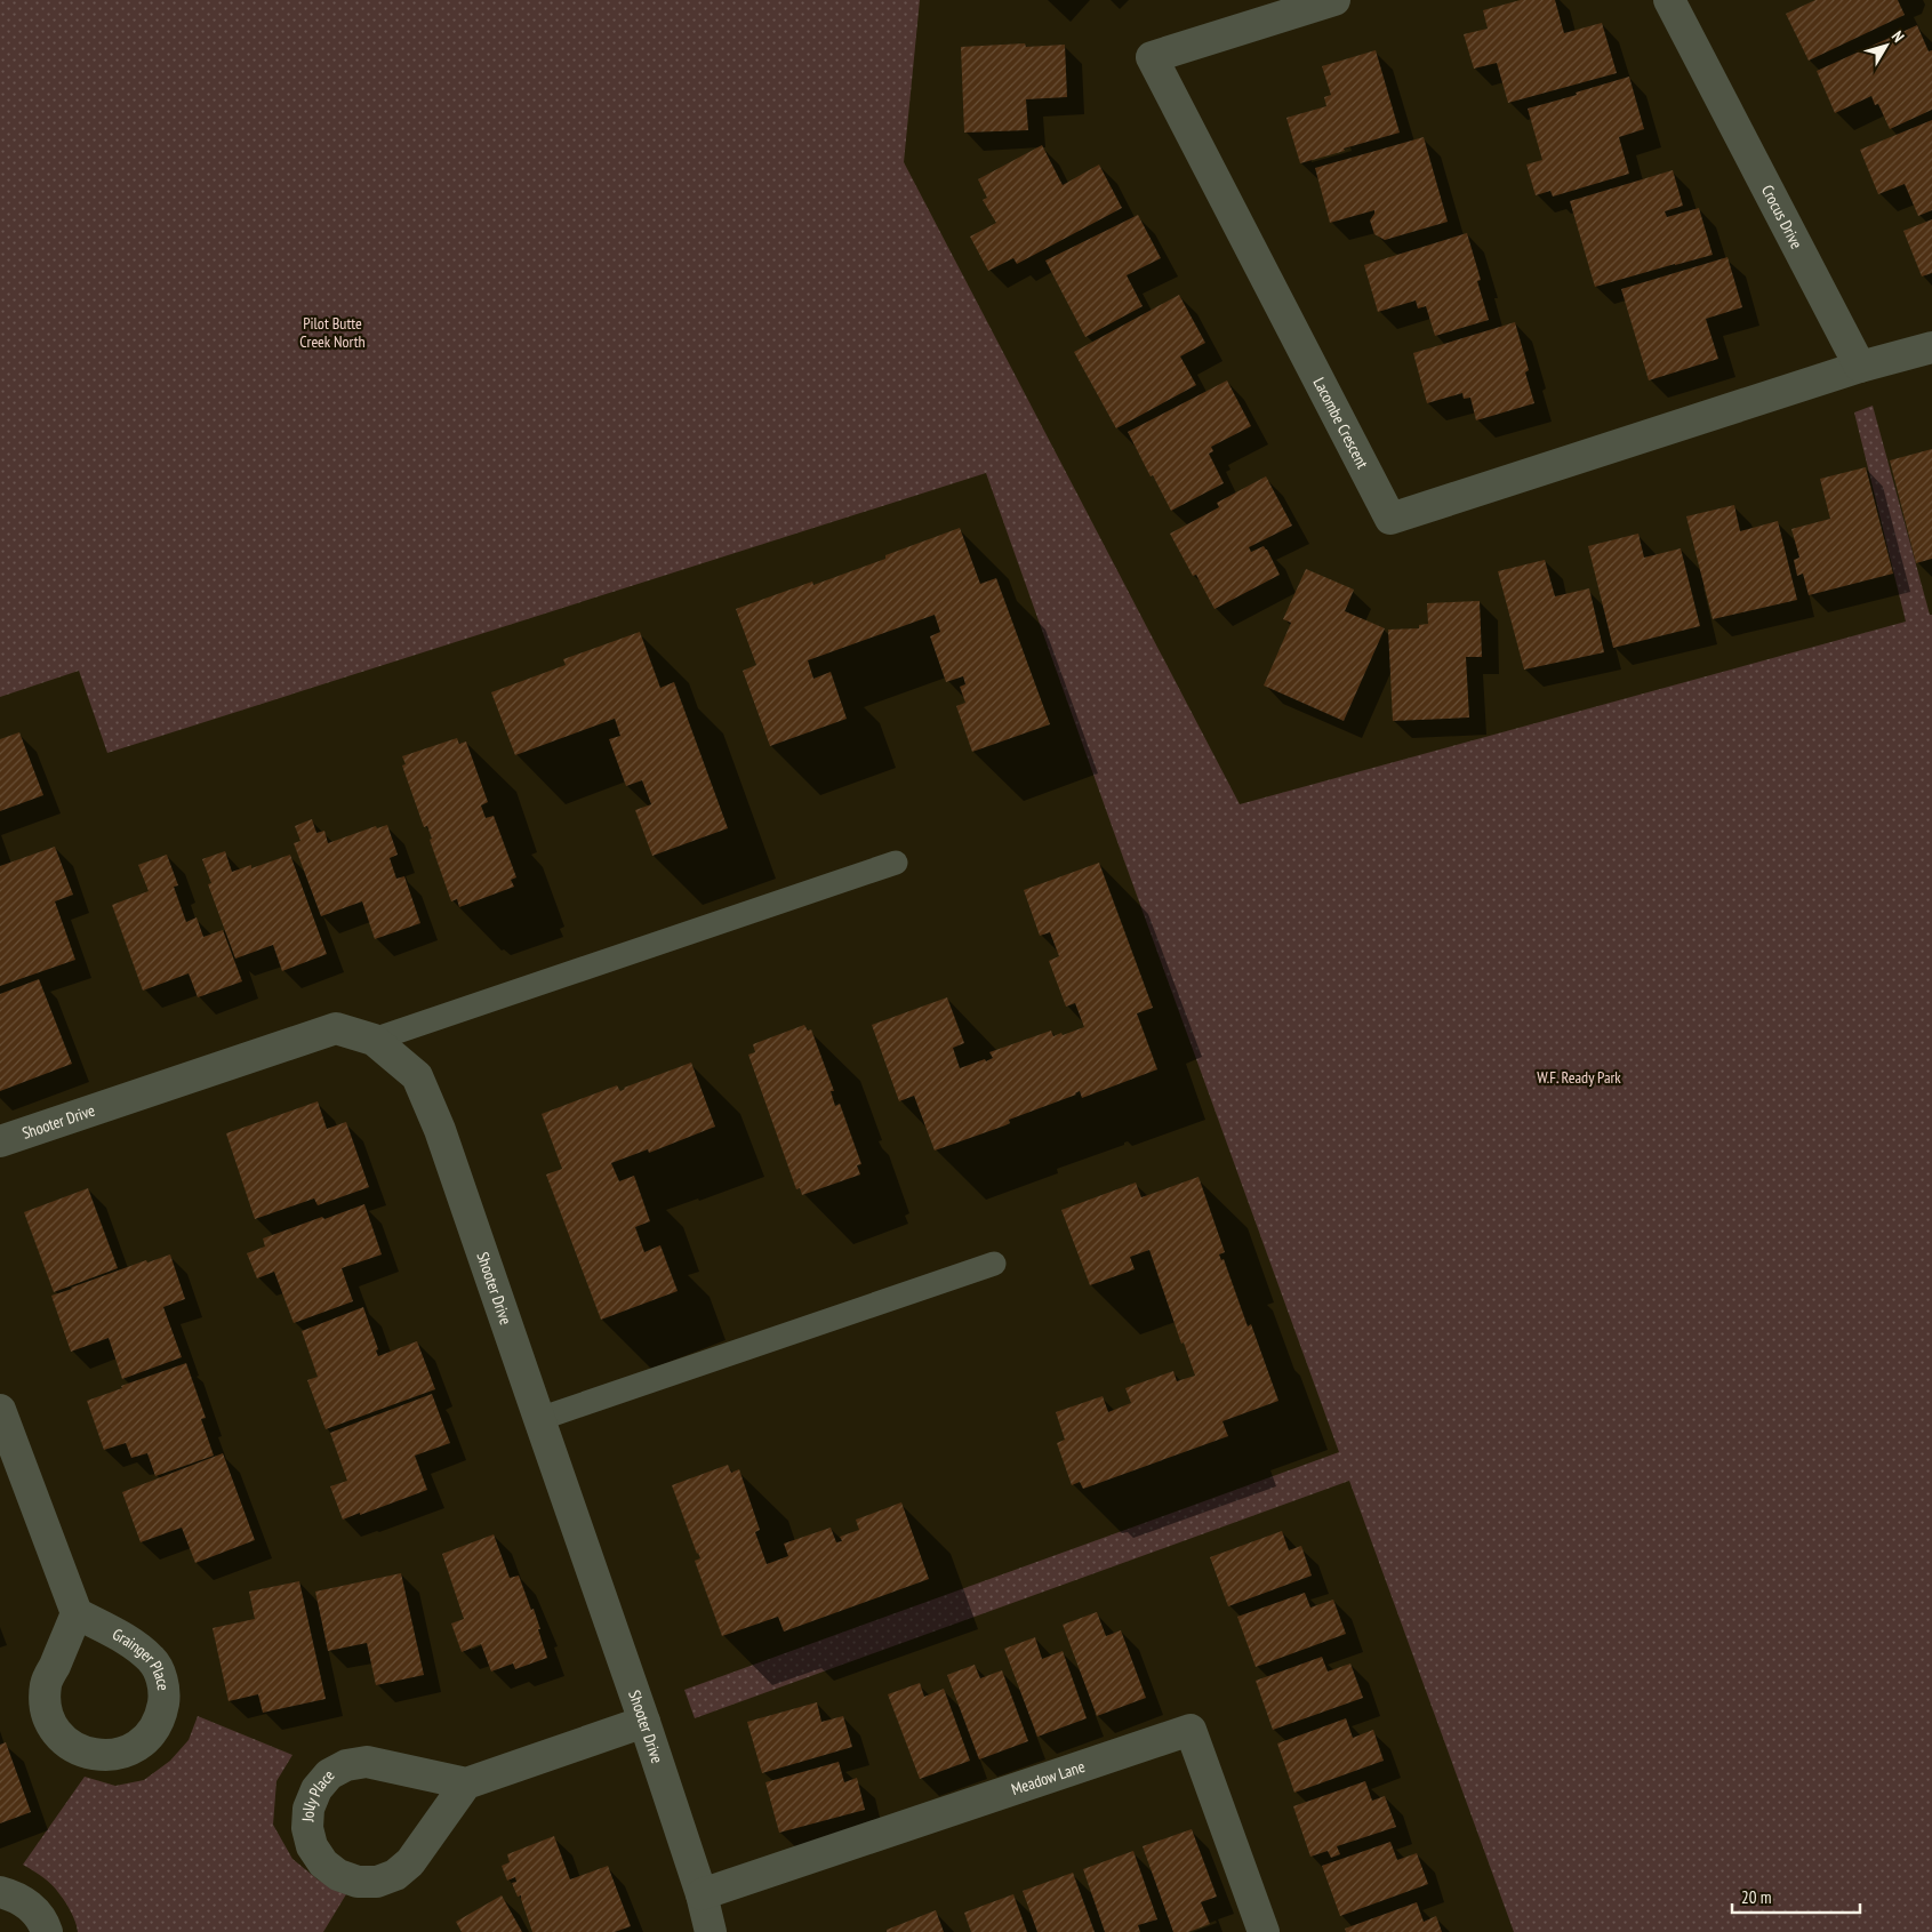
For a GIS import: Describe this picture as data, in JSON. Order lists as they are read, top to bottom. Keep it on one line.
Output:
{"streets":{"street":["Crocus Drive","Lacombe Crescent","Shooter Drive","Grainger Place","Meadow Lane","Jolly Place"]},"crossings":[["Crocus Drive","Lacombe Crescent"],["Shooter Drive","Meadow Lane"]],"parks":["Pilot Butte Creek North","W.F. Ready Park"],"scale_bar":"20 m","north":"top right"}
